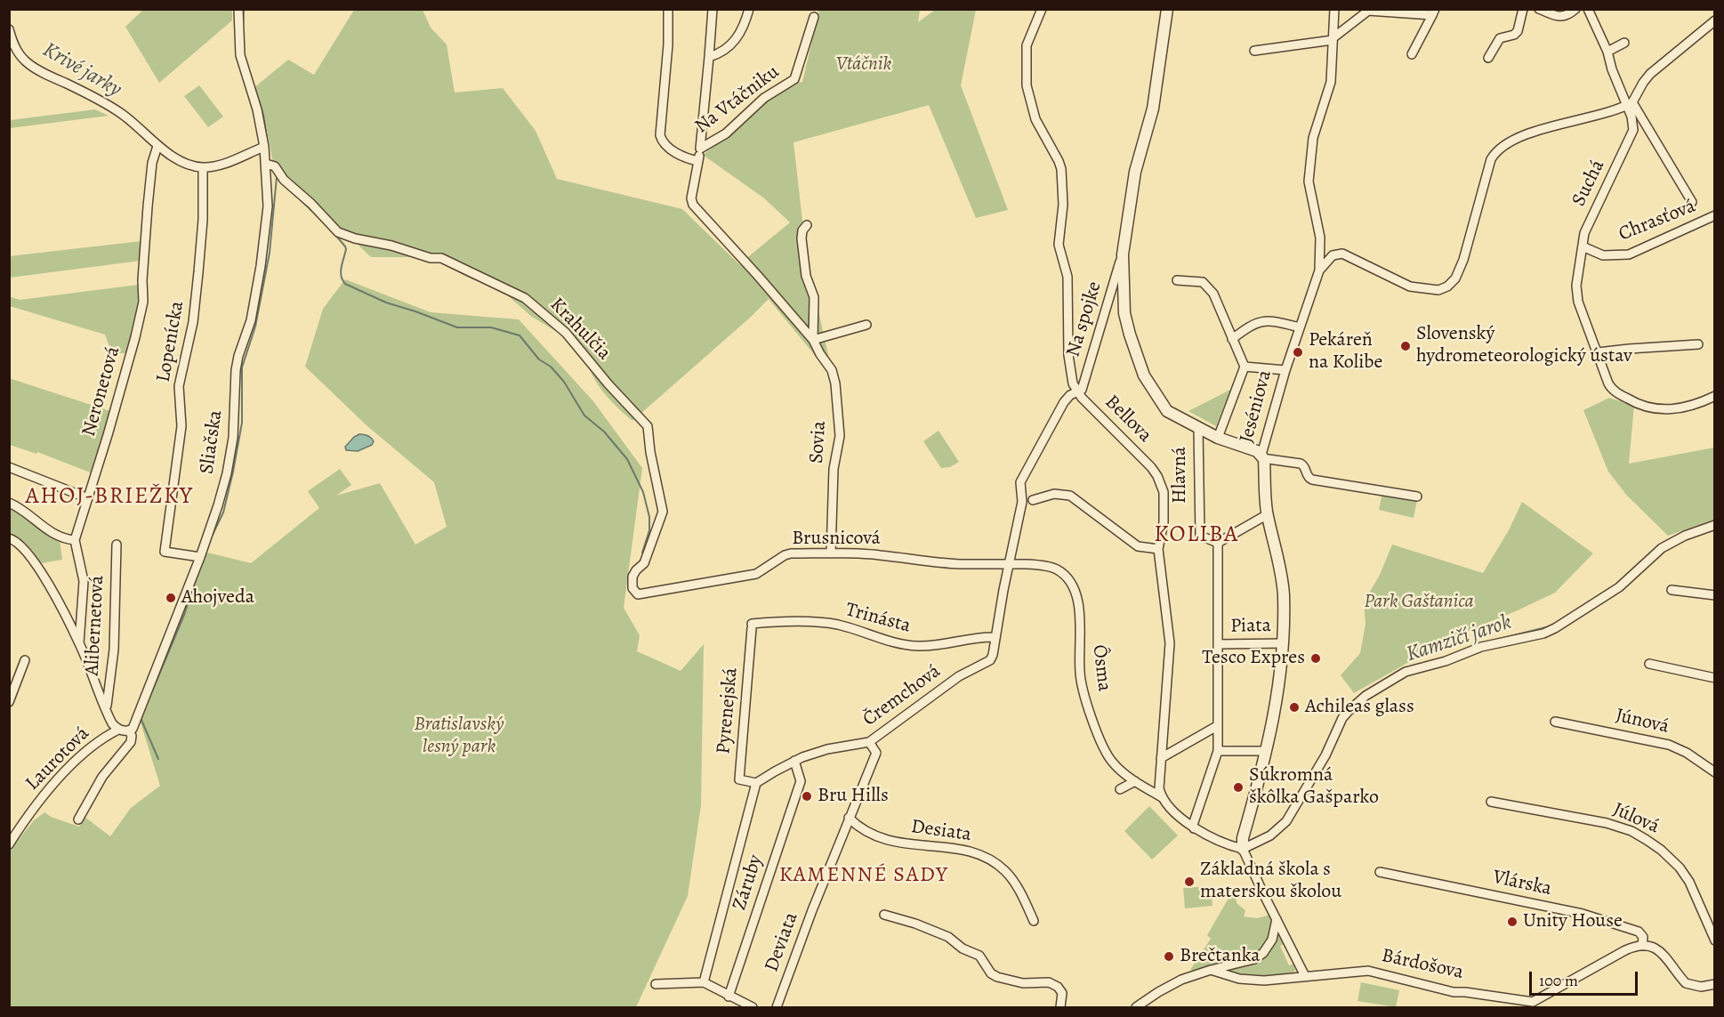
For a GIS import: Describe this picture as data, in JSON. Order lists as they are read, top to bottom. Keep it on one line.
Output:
{"streets":{"street":["Na Vtáčniku","Suchá","Chrasťová","Na spojke","Krahulčia","Lopenícka","Neronetová","Jeséniova","Bellova","Sliačska","Sovia","Hlavná","Brusnicová","Trinásta","Alibernetová","Piata","Ôsma","Čremchová","Pyrenejská","Júnová","Laurotová","Júlová","Desiata","Záruby","Vlárska","Deviata","Bárdošova"]},"crossings":[["Na Vtáčniku","Sovia"],["Suchá","Chrasťová"],["Na spojke","Bellova"],["Na spojke","Hlavná"],["Na spojke","Čremchová"],["Krahulčia","Sliačska"],["Krahulčia","Brusnicová"],["Lopenícka","Sliačska"],["Jeséniova","Piata"],["Bellova","Ôsma"],["Bellova","Čremchová"],["Sovia","Brusnicová"],["Brusnicová","Ôsma"],["Brusnicová","Čremchová"],["Trinásta","Čremchová"],["Trinásta","Pyrenejská"],["Ôsma","Čremchová"],["Čremchová","Pyrenejská"],["Čremchová","Záruby"],["Čremchová","Deviata"],["Desiata","Deviata"],["Vlárska","Bárdošova"]],"districts":["AHOJ-BRIEŽKY","KOLIBA","KAMENNÉ SADY"],"water":["Krivé jarky","Kamzičí jarok"],"parks":["Vtáčnik","Park Gaštanica","Bratislavský lesný park"],"places":["Slovenský hydrometeorologický ústav","Pekáreň na Kolibe","Ahojveda","Tesco Expres","Achileas glass","Súkromná škôlka Gašparko","Bru Hills","Základná škola s materskou školou","Unity House","Brečtanka"],"scale_bar":"100 m"}
